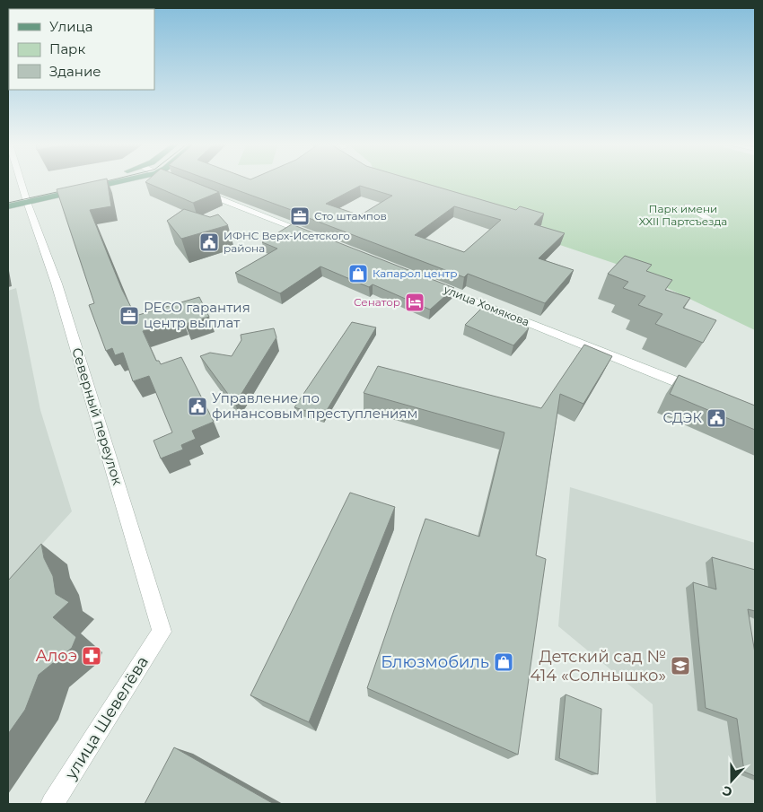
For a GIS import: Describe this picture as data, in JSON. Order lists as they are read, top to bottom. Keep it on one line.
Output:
{"streets":{"street":["улица Хомякова","Северный переулок","улица Шевелёва"]},"crossings":[["Северный переулок","улица Шевелёва"]],"parks":["Парк имени XXII Партсъезда"],"places":{"office":["Сто штампов","РЕСО гарантия центр выплат"],"public building":["ИФНС Верх-Исетского района","Управление по финансовым преступлениям","СДЭК"],"shop":["Капарол центр","Блюзмобиль"],"hotel":["Сенатор"],"pharmacy":["Алоэ"],"school or university":["Детский сад № 414 «Солнышко»"]},"legend":["Улица","Парк","Здание"],"north":"bottom"}
